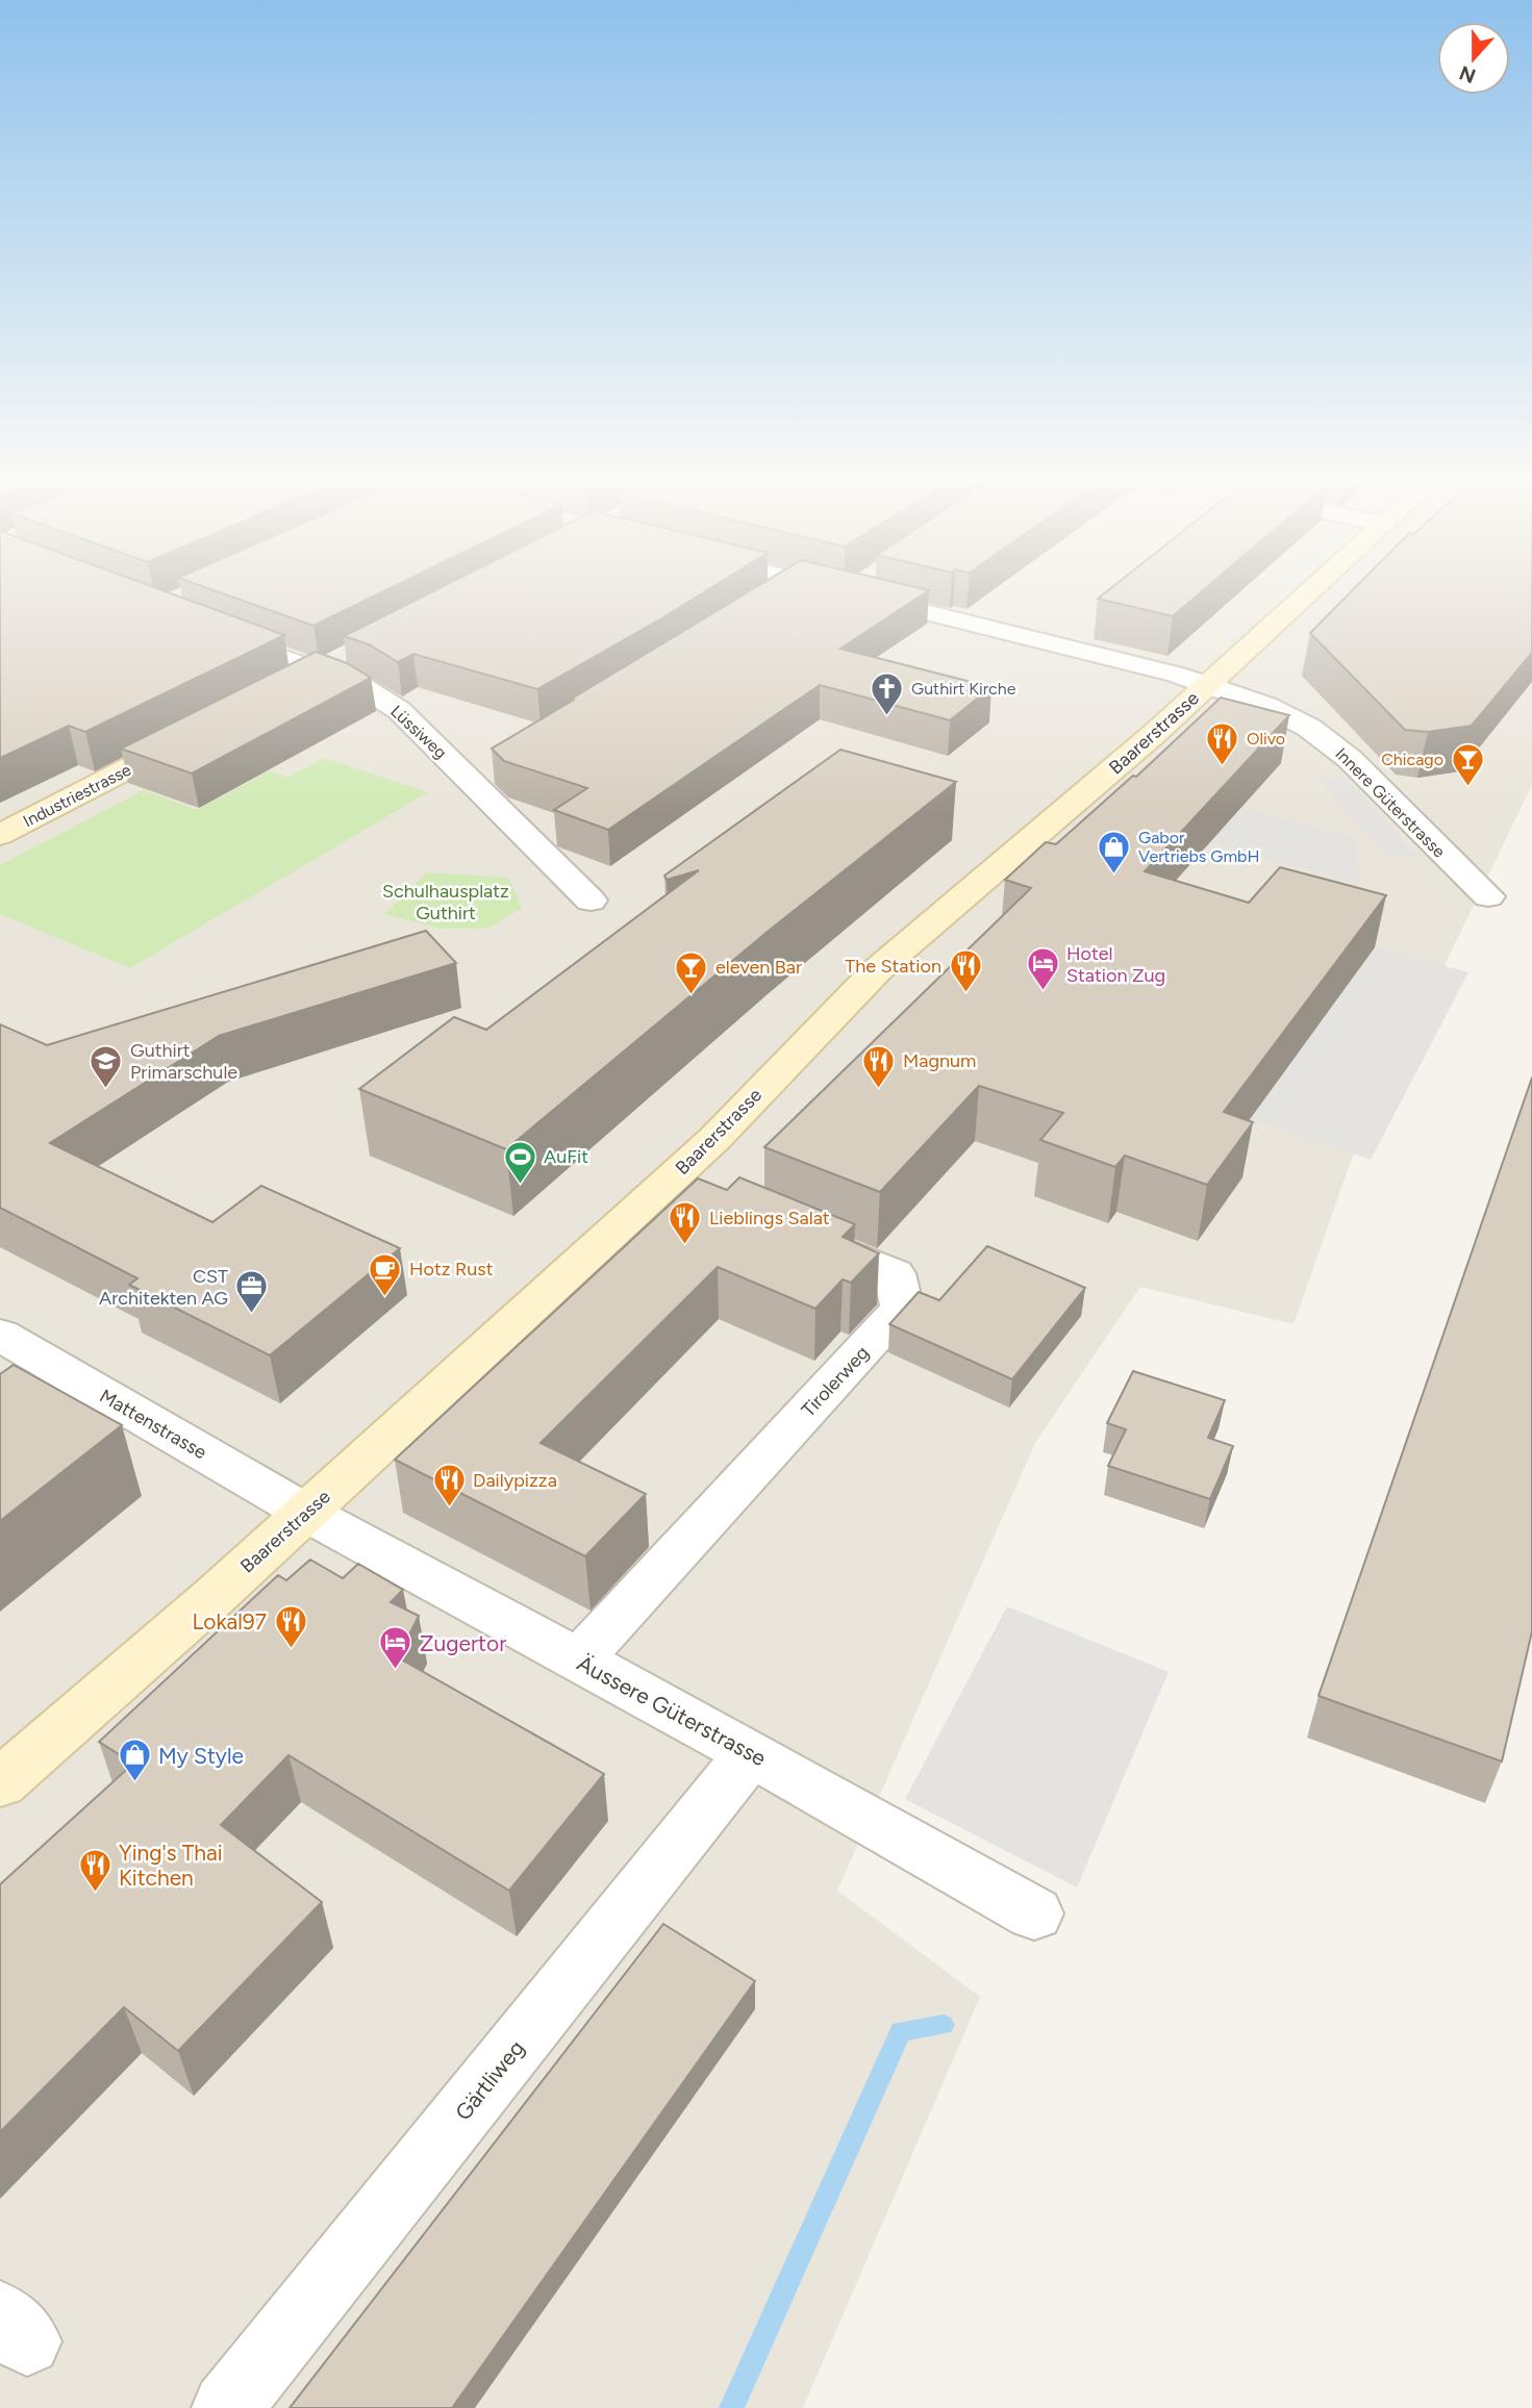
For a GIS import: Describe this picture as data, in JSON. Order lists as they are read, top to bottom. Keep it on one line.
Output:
{"streets":{"main road":["Baarerstrasse","Industriestrasse"],"street":["Lüssiweg","Innere Güterstrasse","Tirolerweg","Mattenstrasse","Äussere Güterstrasse","Gärtliweg"]},"crossings":[["Baarerstrasse","Innere Güterstrasse"],["Baarerstrasse","Mattenstrasse"],["Baarerstrasse","Äussere Güterstrasse"],["Tirolerweg","Äussere Güterstrasse"],["Mattenstrasse","Äussere Güterstrasse"],["Äussere Güterstrasse","Gärtliweg"]],"parks":["Schulhausplatz Guthirt"],"places":{"church":["Guthirt Kirche"],"restaurant":["Olivo","The Station","Magnum","Lieblings Salat","Dailypizza","Lokal97","Ying's Thai Kitchen"],"bar":["Chicago","eleven Bar"],"shop":["Gabor Vertriebs GmbH","My Style"],"hotel":["Hotel Station Zug","Zugertor"],"school or university":["Guthirt Primarschule"],"sports":["AuFit"],"cafe":["Hotz Rust"],"office":["CST Architekten AG"]},"north":"bottom"}
